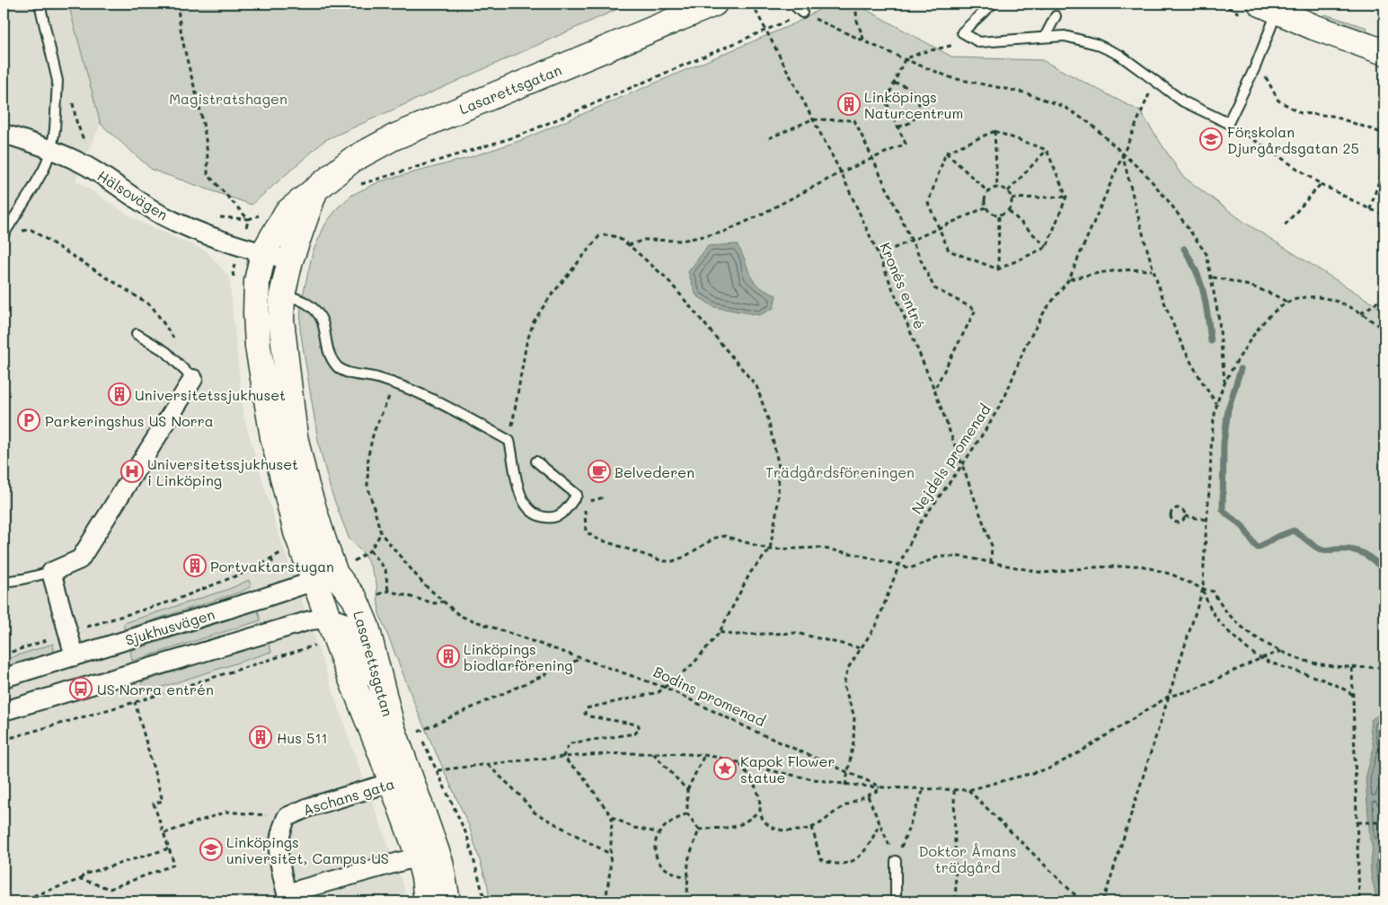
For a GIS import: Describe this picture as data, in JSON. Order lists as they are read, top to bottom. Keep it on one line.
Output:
{"streets":{"main road":["Lasarettsgatan"],"street":["Hälsovägen","Sjukhusvägen","Aschans gata"],"path":["Kronés entré","Nejdels promenad","Bodins promenad"]},"crossings":[["Lasarettsgatan","Hälsovägen"],["Lasarettsgatan","Sjukhusvägen"],["Lasarettsgatan","Aschans gata"],["Kronés entré","Nejdels promenad"],["Nejdels promenad","Bodins promenad"]],"parks":["Magistratshagen","Trädgårdsföreningen","Doktor Åmans trädgård"],"places":{"building":["Linköpings Naturcentrum","Universitetssjukhuset","Portvaktarstugan","Linköpings biodlarförening","Hus 511"],"school or university":["Förskolan Djurgårdsgatan 25","Linköpings universitet, Campus US"],"parking":["Parkeringshus US Norra"],"hospital":["Universitetssjukhuset i Linköping"],"cafe":["Belvederen"],"bus stop":["US Norra entrén"],"place":["Kapok Flower statue"]}}
